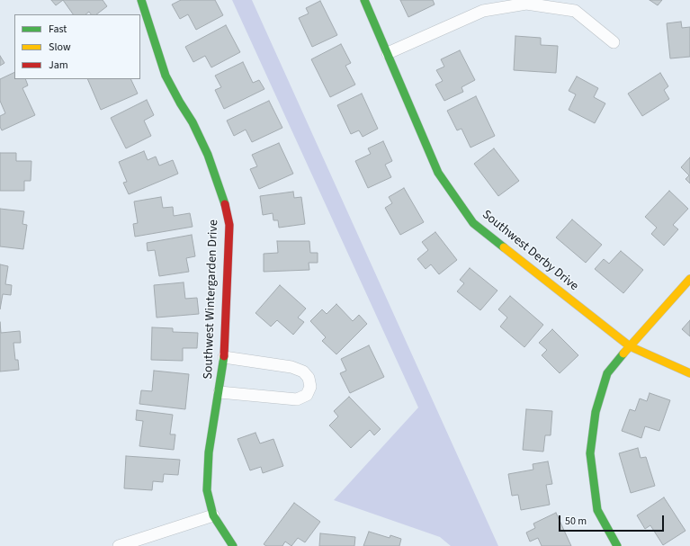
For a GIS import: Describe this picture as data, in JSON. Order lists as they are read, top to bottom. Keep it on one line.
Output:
{"streets":{"street":["Southwest Derby Drive","Southwest Wintergarden Drive"]},"legend":["Fast","Slow","Jam"],"scale_bar":"50 m"}
